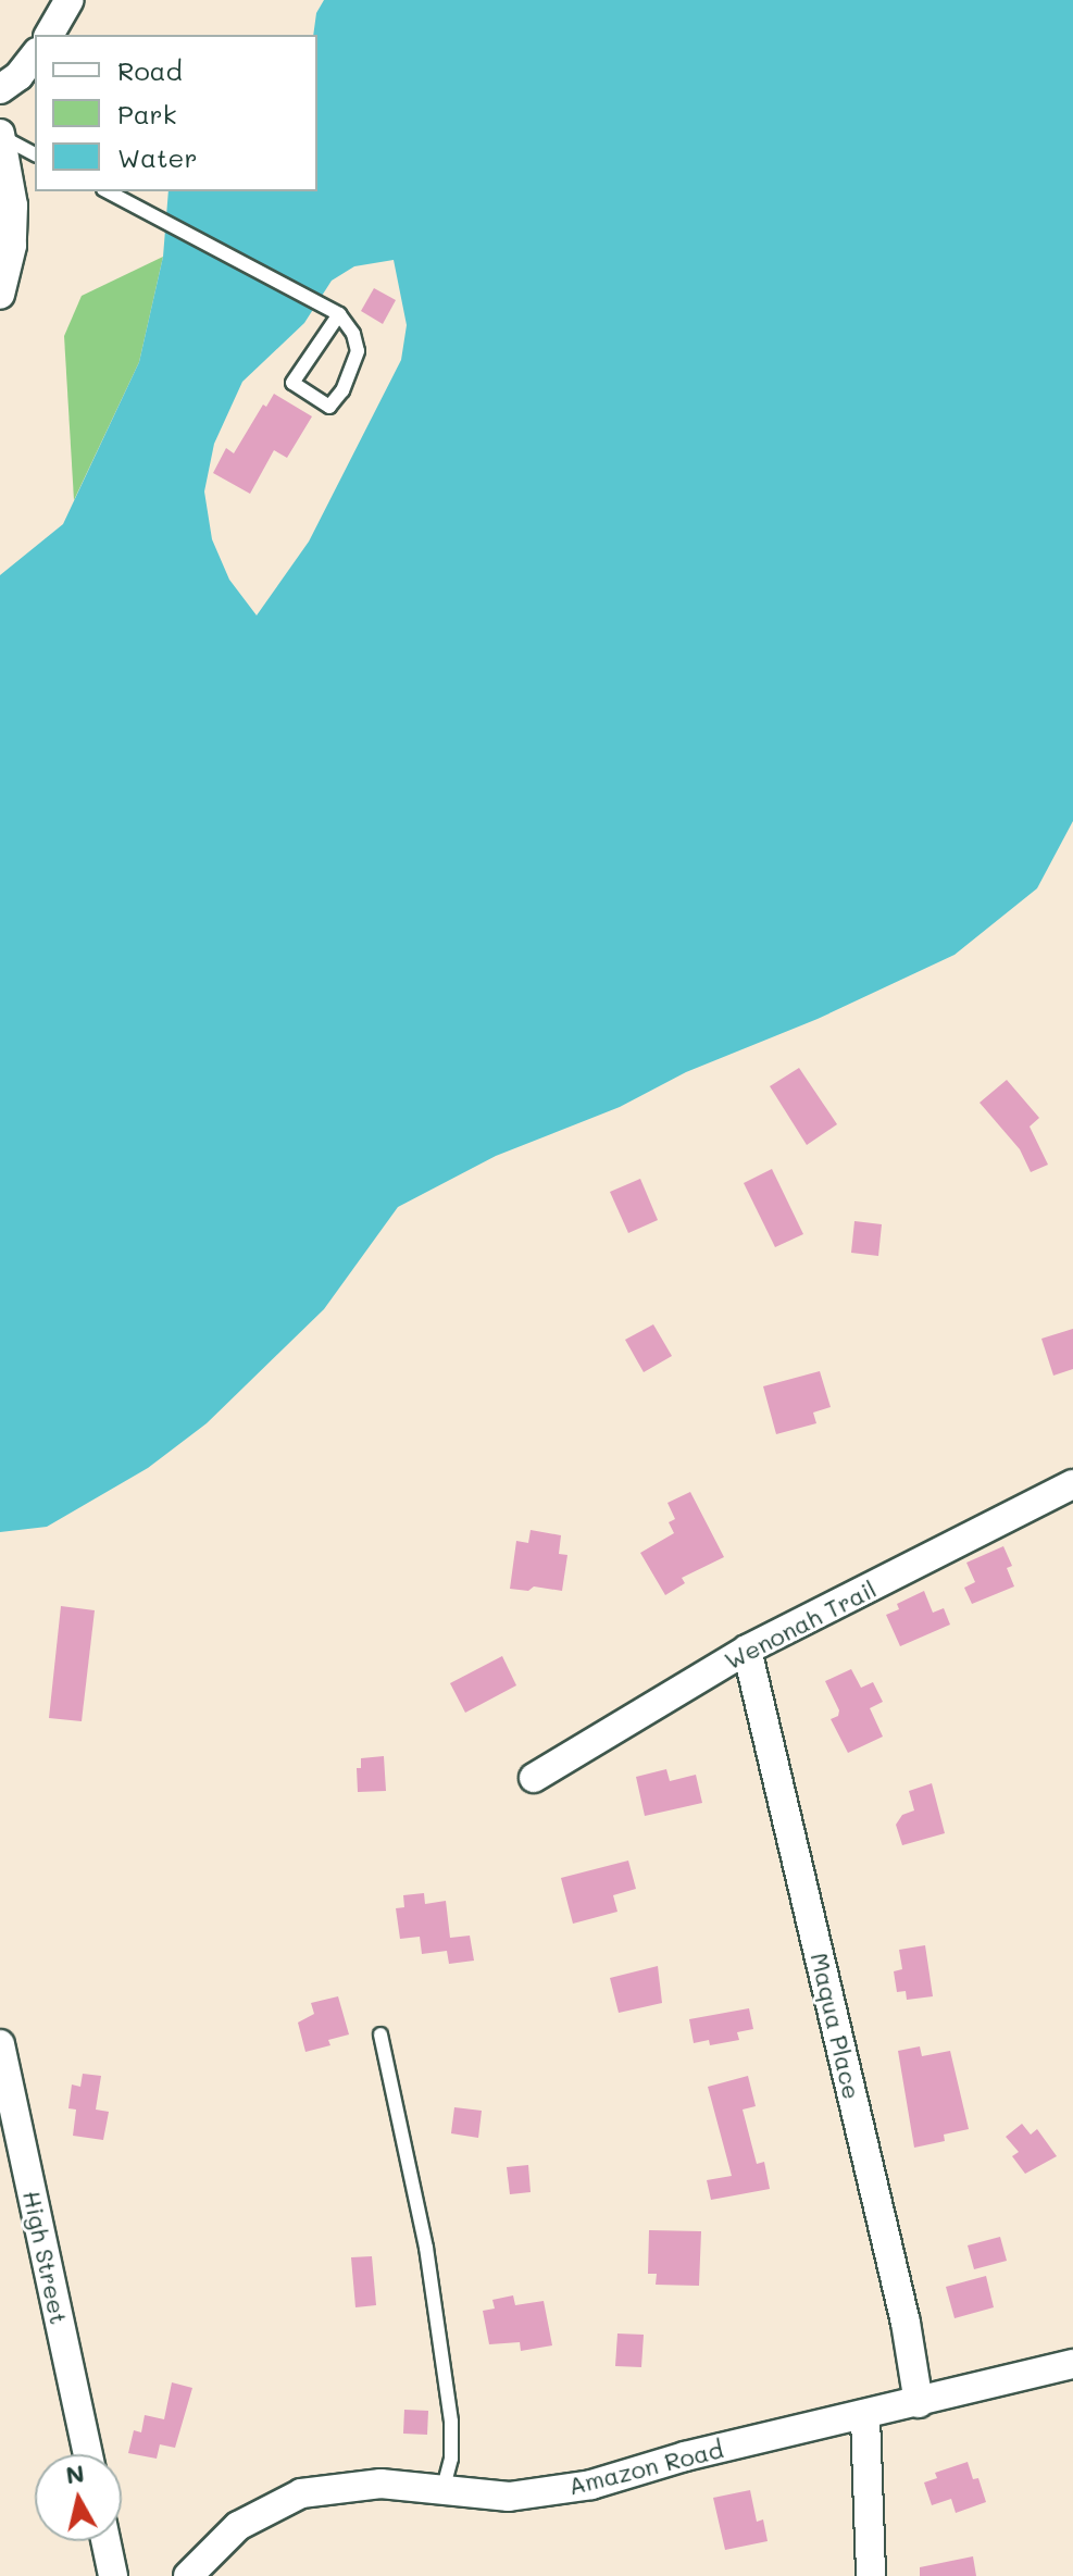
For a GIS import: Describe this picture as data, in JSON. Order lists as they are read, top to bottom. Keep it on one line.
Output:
{"streets":{"street":["Wenonah Trail","Maqua Place","High Street","Amazon Road"]},"crossings":[["Wenonah Trail","Maqua Place"],["Maqua Place","Amazon Road"]],"legend":["Road","Park","Water"],"north":"top"}
